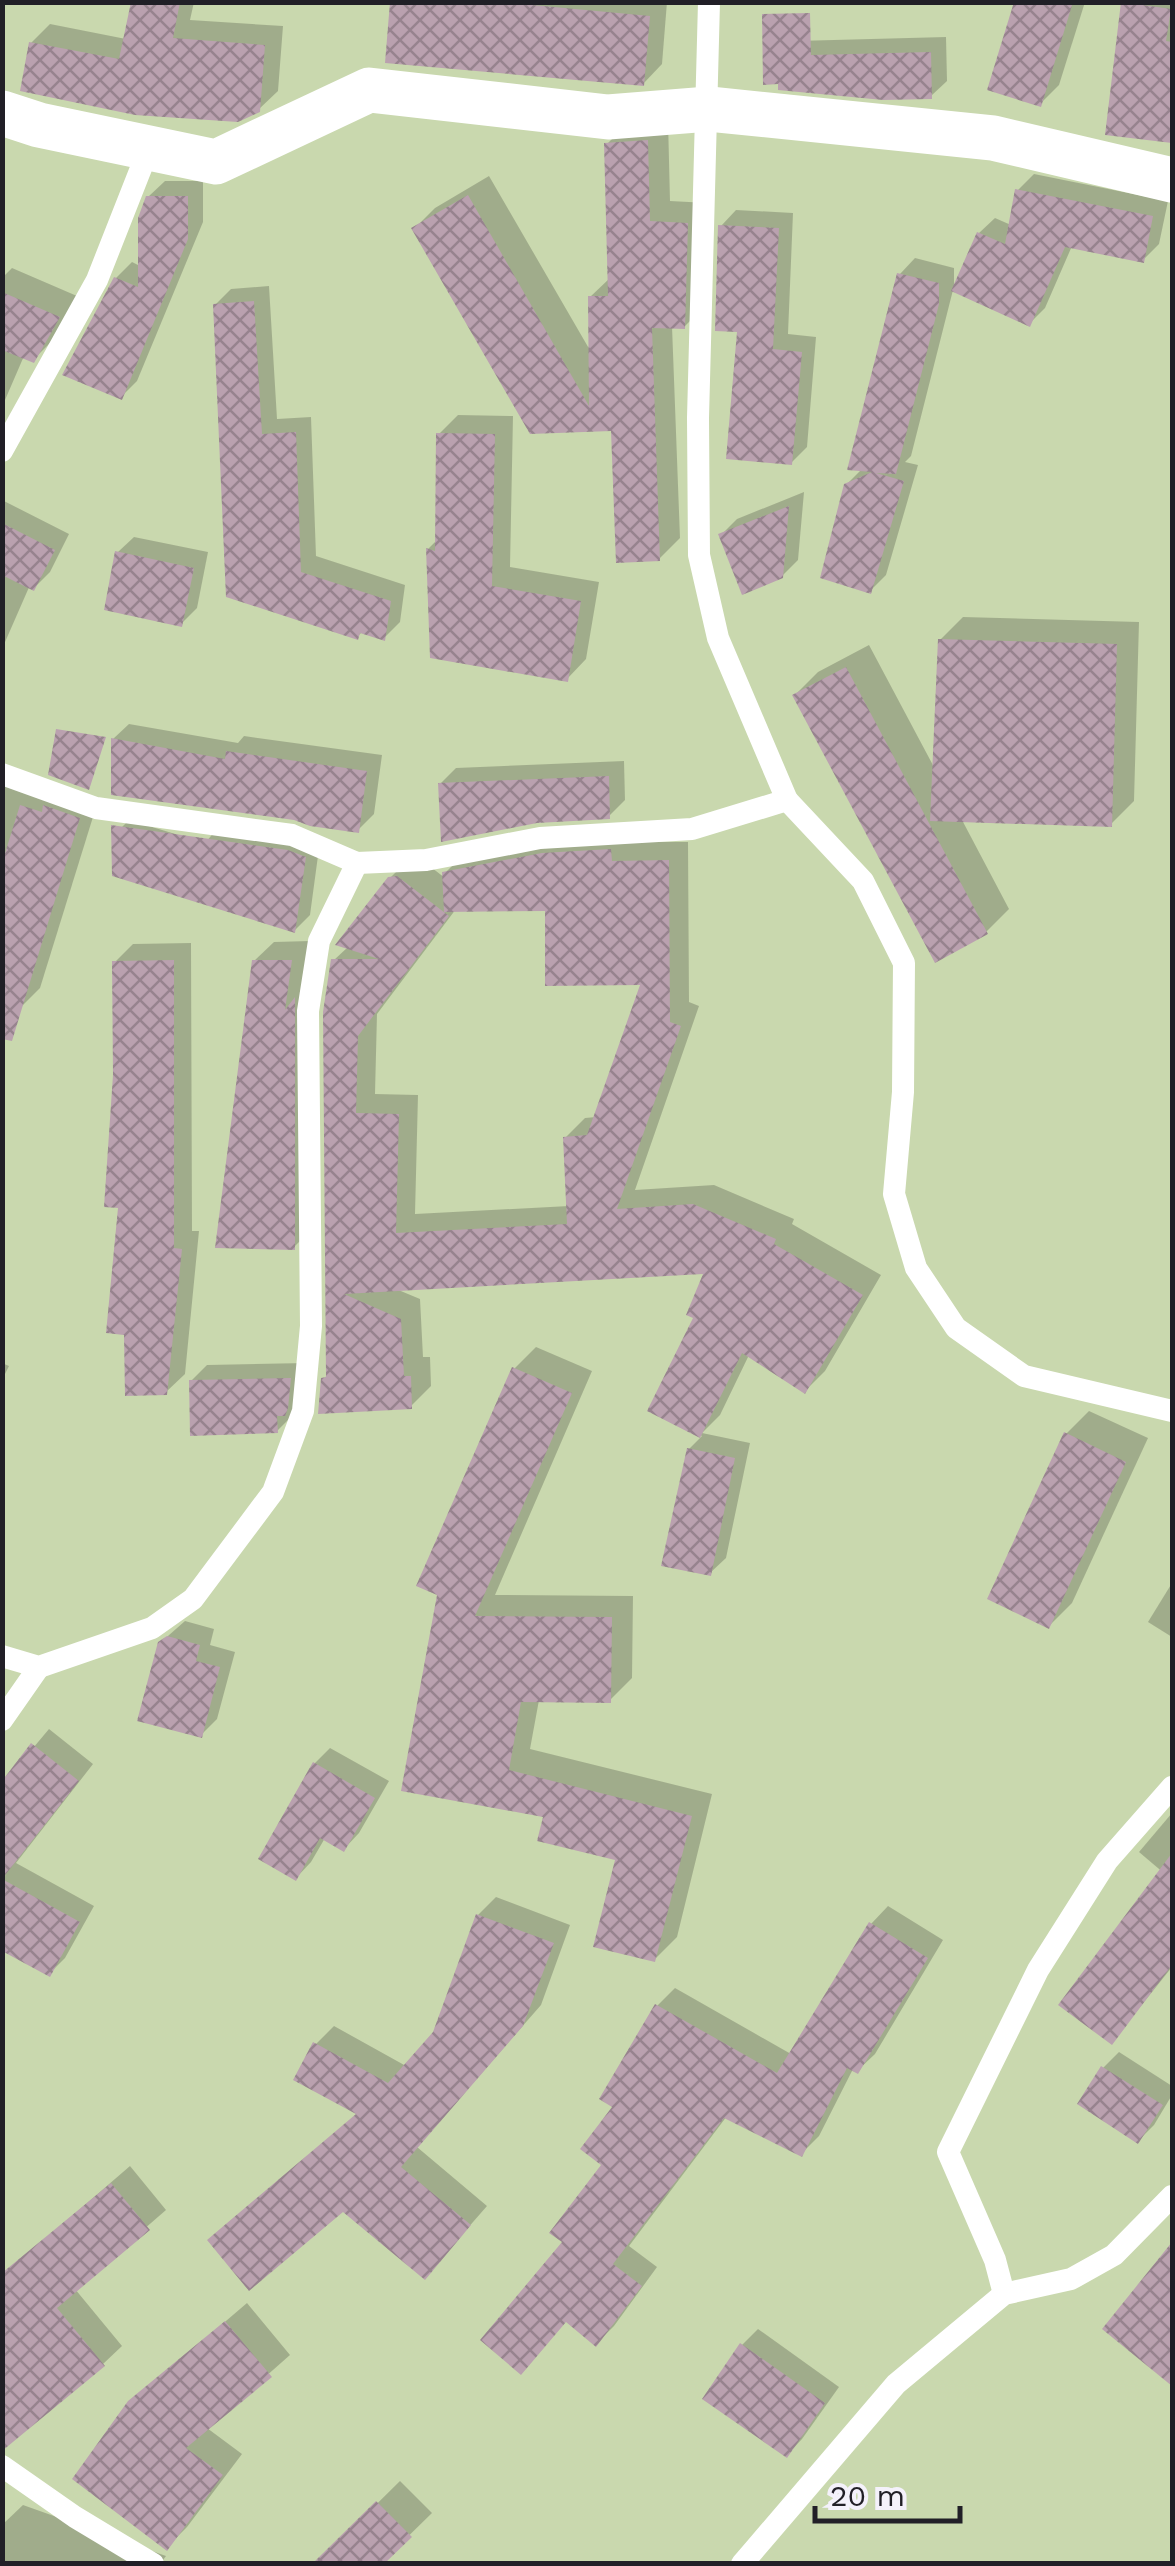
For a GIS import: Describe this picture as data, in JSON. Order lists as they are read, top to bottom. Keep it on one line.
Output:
{"scale_bar":"20 m"}
